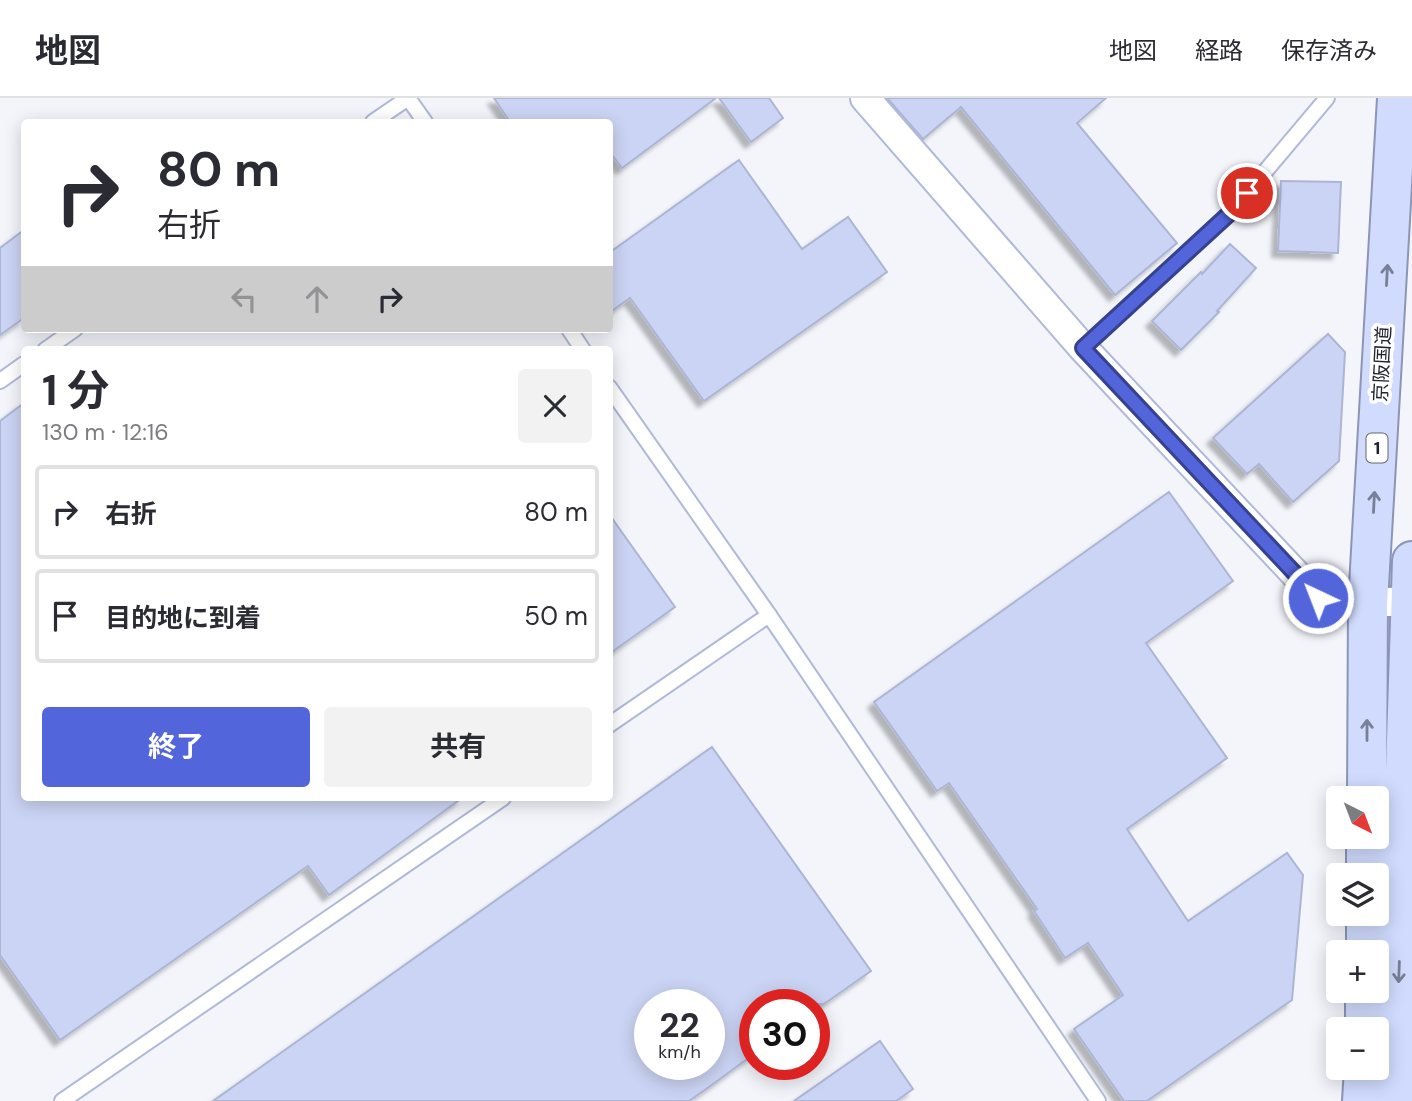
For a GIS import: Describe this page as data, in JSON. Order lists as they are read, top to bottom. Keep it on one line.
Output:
{"streets":{"highway":["京阪国道","1"]},"north":"bottom right","page":{"header":"地図","nav":["地図","経路","保存済み"],"turn":["80 m","右折"],"heading":["1 分","130 m · 12:16"],"list":[{"name":"右折","value":"80 m"},{"name":"目的地に到着","value":"50 m"}],"buttons":["終了","共有"],"map_buttons":["+","−"],"speed":"22 km/h","limit":"30"}}
